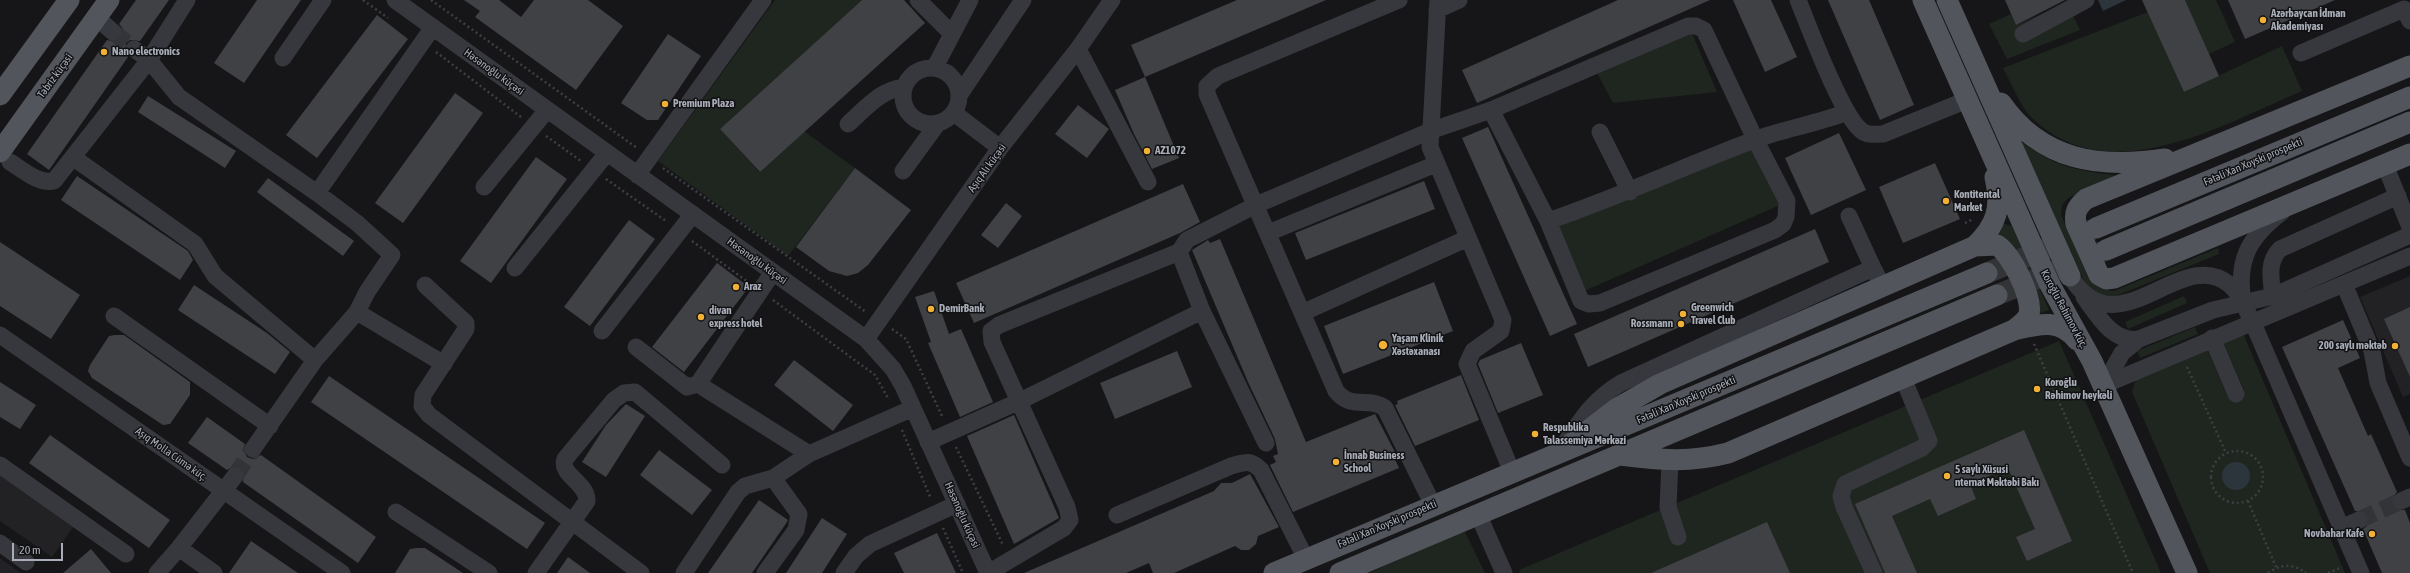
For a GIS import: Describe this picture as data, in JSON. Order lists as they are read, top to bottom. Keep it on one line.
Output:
{"streets":{"main road":["Təbriz küçəsi","Fətəli Xan Xoyski prospekti","Koroğlu Rəhimov küç."],"street":["Həsənoğlu küçəsi","Aşıq Alı küçəsi","Aşıq Molla Cümə küç."]},"crossings":[["Həsənoğlu küçəsi","Aşıq Alı küçəsi"]],"places":["Azərbaycan İdman Akademiyası","Nano electronics","Premium Plaza","AZ1072","Kontitental Market","Araz","DemirBank","Greenwich Travel Club","divan express hotel","Rossmann","Yaşam Klinik Xəstəxanası","200 saylı məktəb","Koroğlu Rəhimov heykəli","Respublika Talassemiya Mərkəzi","İnnab Business School","5 saylı Xüsusi nternat Məktəbi Bakı","Novbahar Kafe"],"scale_bar":"20 m"}
